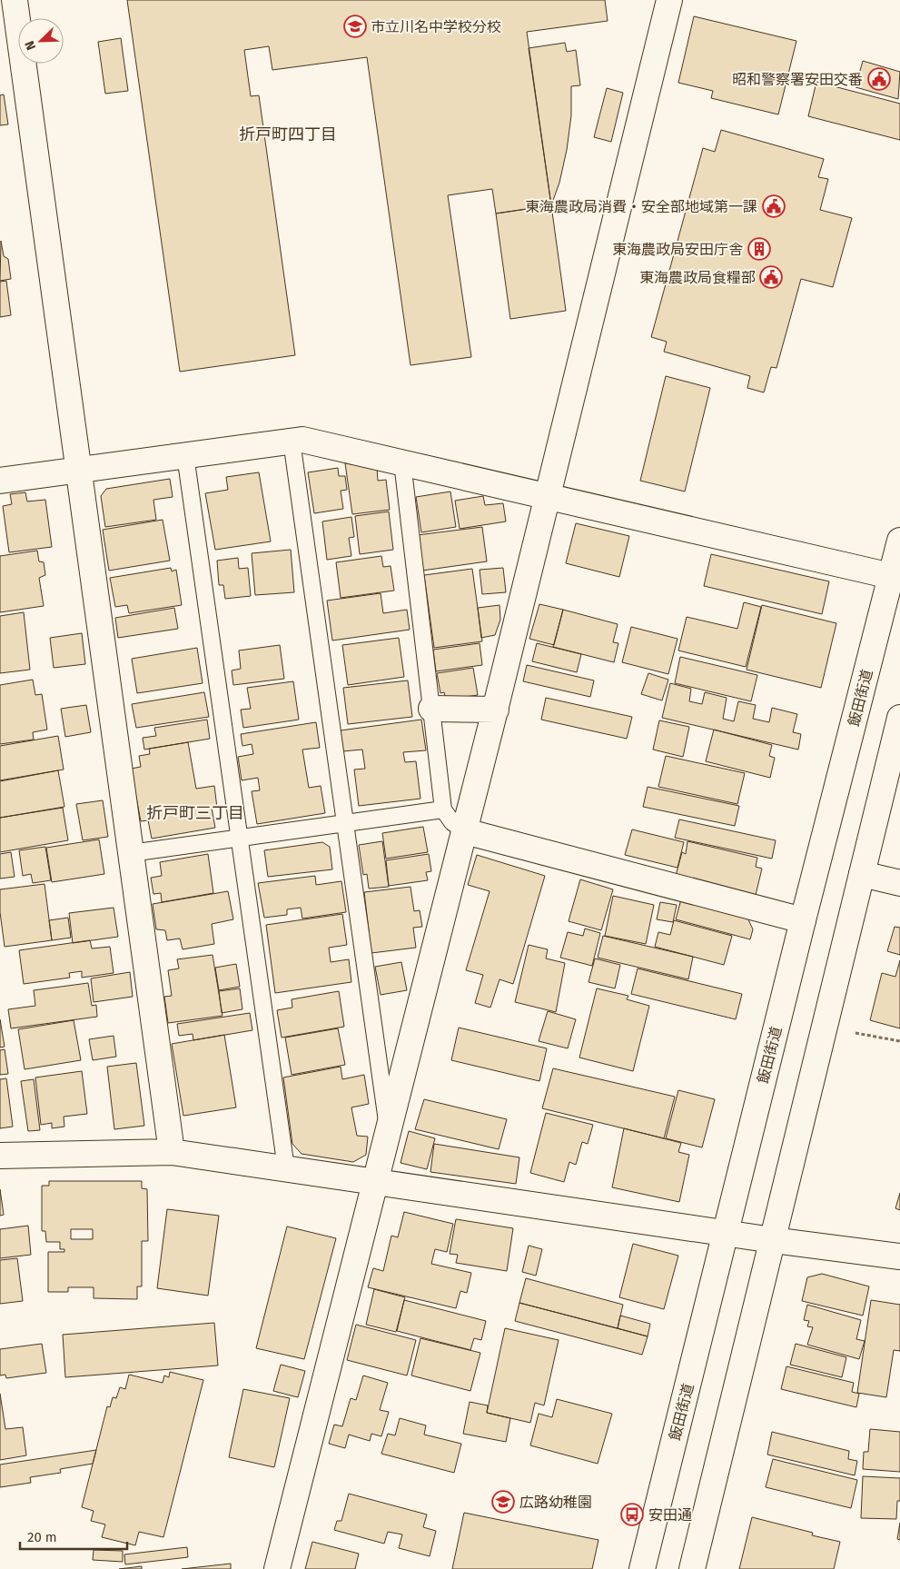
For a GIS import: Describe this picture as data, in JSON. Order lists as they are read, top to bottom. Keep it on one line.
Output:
{"streets":{"main road":["飯田街道"]},"districts":["折戸町四丁目","折戸町三丁目"],"places":{"school or university":["市立川名中学校分校","広路幼稚園"],"public building":["昭和警察署安田交番","東海農政局消費・安全部地域第一課","東海農政局食糧部"],"building":["東海農政局安田庁舎"],"bus stop":["安田通"]},"scale_bar":"20 m","north":"bottom left"}
